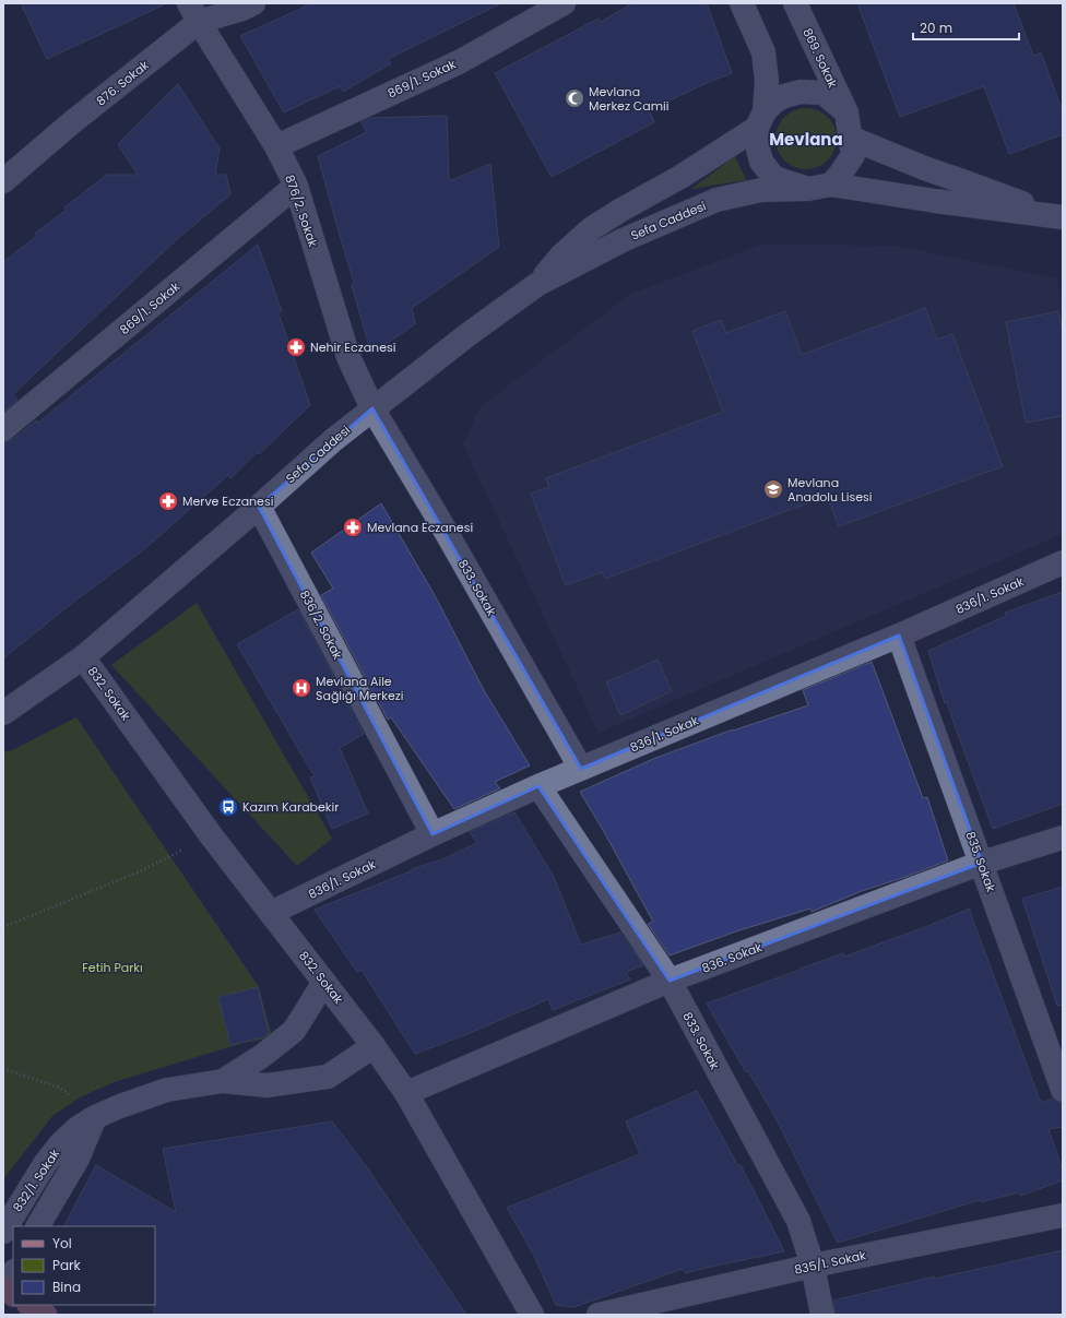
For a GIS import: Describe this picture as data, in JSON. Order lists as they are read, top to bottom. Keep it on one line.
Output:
{"streets":{"street":["869. Sokak","869/1. Sokak","876. Sokak","876/2. Sokak","Sefa Caddesi","833. Sokak","836/1. Sokak","836/2. Sokak","832. Sokak","835. Sokak","836. Sokak","832/1. Sokak","835/1. Sokak"]},"crossings":[["869. Sokak","Sefa Caddesi"],["869/1. Sokak","876/2. Sokak"],["876. Sokak","876/2. Sokak"],["876/2. Sokak","Sefa Caddesi"],["876/2. Sokak","833. Sokak"],["Sefa Caddesi","833. Sokak"],["Sefa Caddesi","836/2. Sokak"],["Sefa Caddesi","832. Sokak"],["833. Sokak","836/1. Sokak"],["833. Sokak","836. Sokak"],["833. Sokak","835/1. Sokak"],["836/1. Sokak","836/2. Sokak"],["836/1. Sokak","832. Sokak"],["836/1. Sokak","835. Sokak"],["832. Sokak","836. Sokak"],["832. Sokak","832/1. Sokak"],["835. Sokak","836. Sokak"]],"districts":["Mevlana"],"parks":["Fetih Parkı"],"places":{"mosque":["Mevlana Merkez Camii"],"pharmacy":["Nehir Eczanesi","Merve Eczanesi","Mevlana Eczanesi"],"school or university":["Mevlana Anadolu Lisesi"],"hospital":["Mevlana Aile Sağlığı Merkezi"],"bus stop":["Kazım Karabekir"]},"legend":["Yol","Park","Bina"],"scale_bar":"20 m"}
